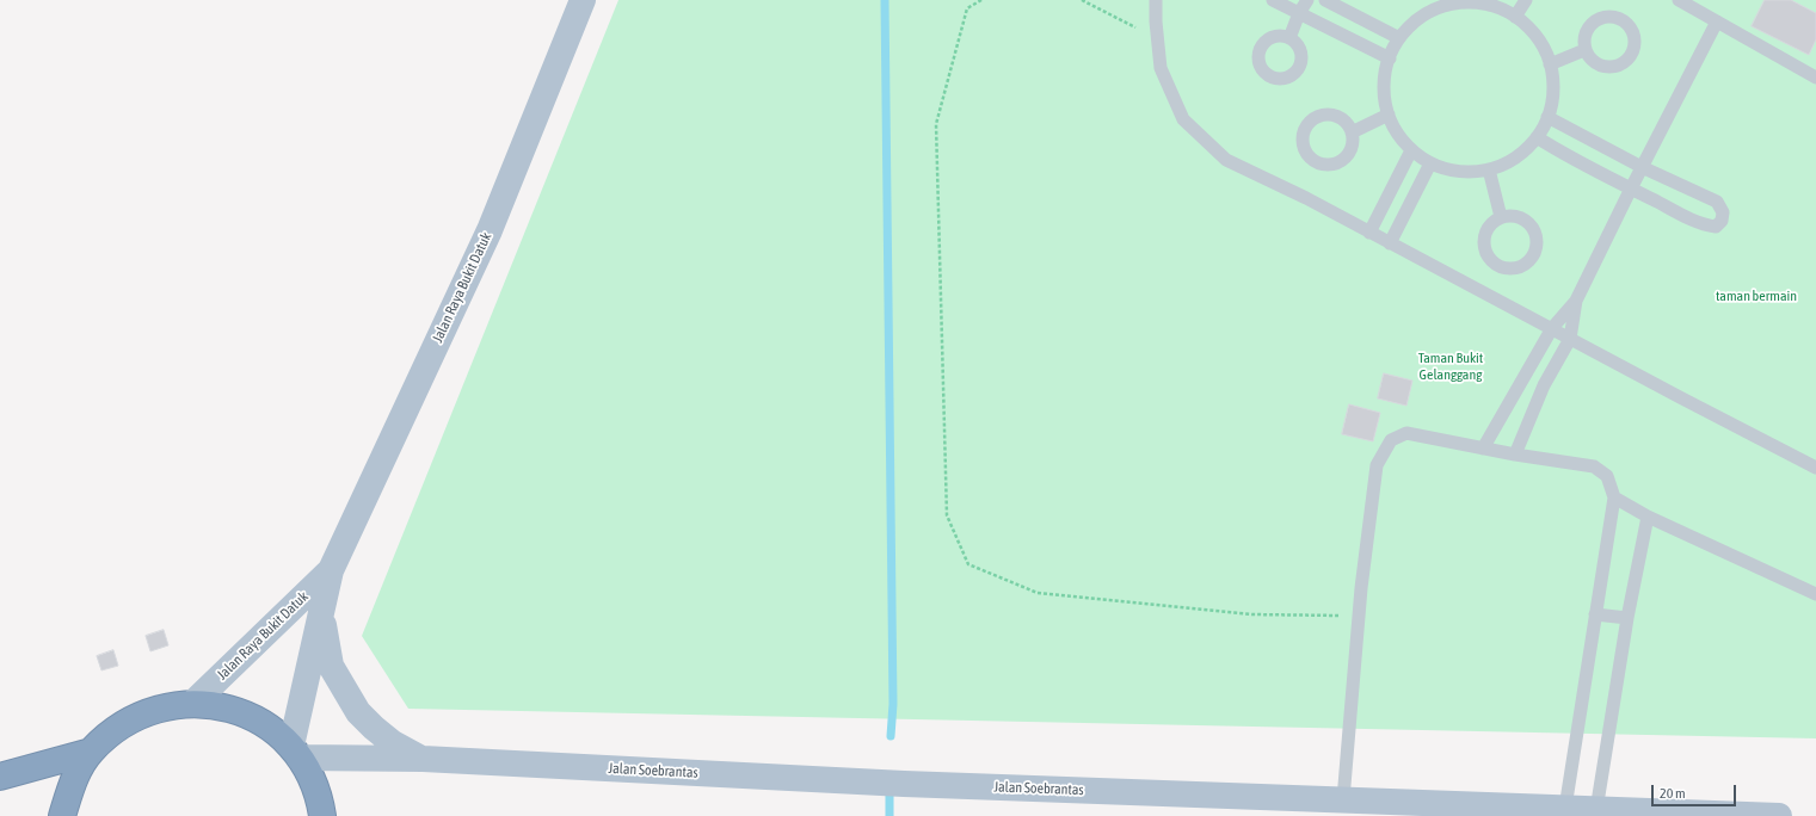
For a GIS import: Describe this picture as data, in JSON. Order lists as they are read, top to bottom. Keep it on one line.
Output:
{"streets":{"main road":["Jalan Raya Bukit Datuk","Jalan Soebrantas"]},"crossings":[["Jalan Raya Bukit Datuk","Jalan Soebrantas"]],"parks":["taman bermain","Taman Bukit Gelanggang"],"scale_bar":"20 m"}
